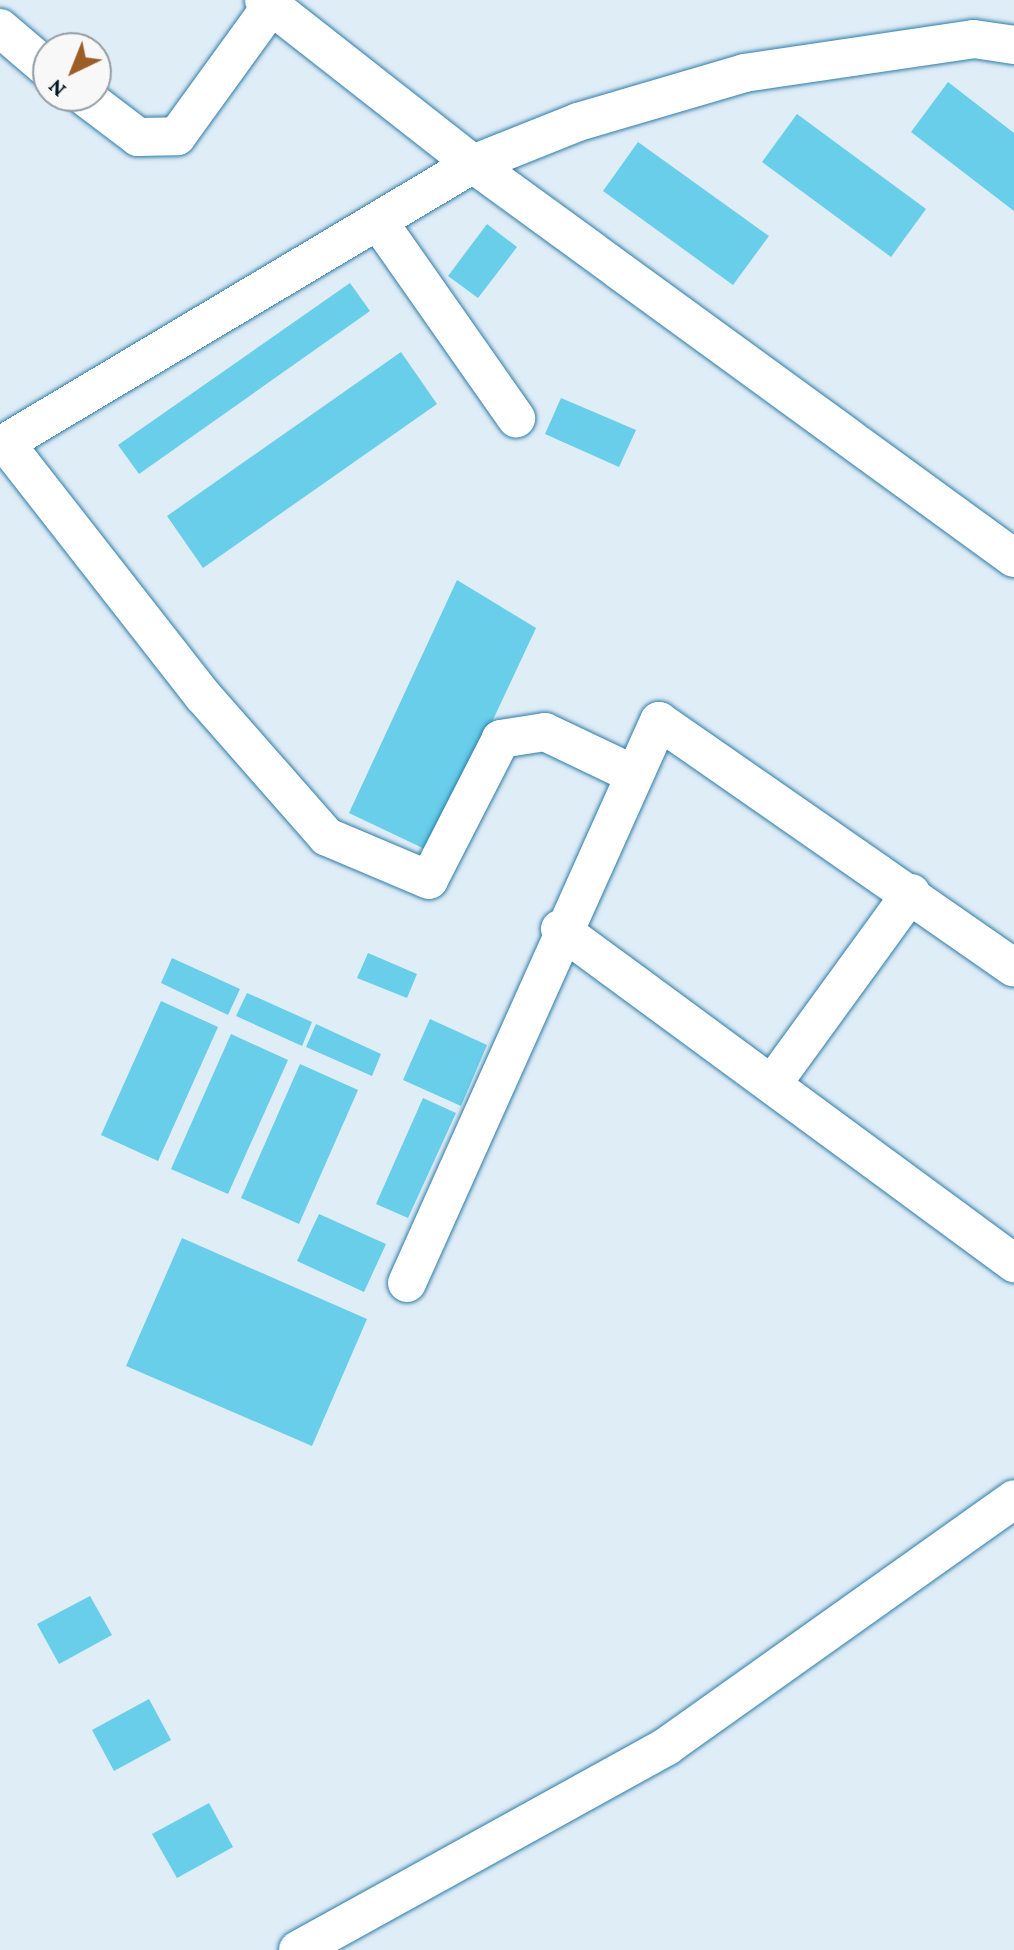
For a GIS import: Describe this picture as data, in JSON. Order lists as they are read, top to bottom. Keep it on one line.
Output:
{"north":"bottom left"}
